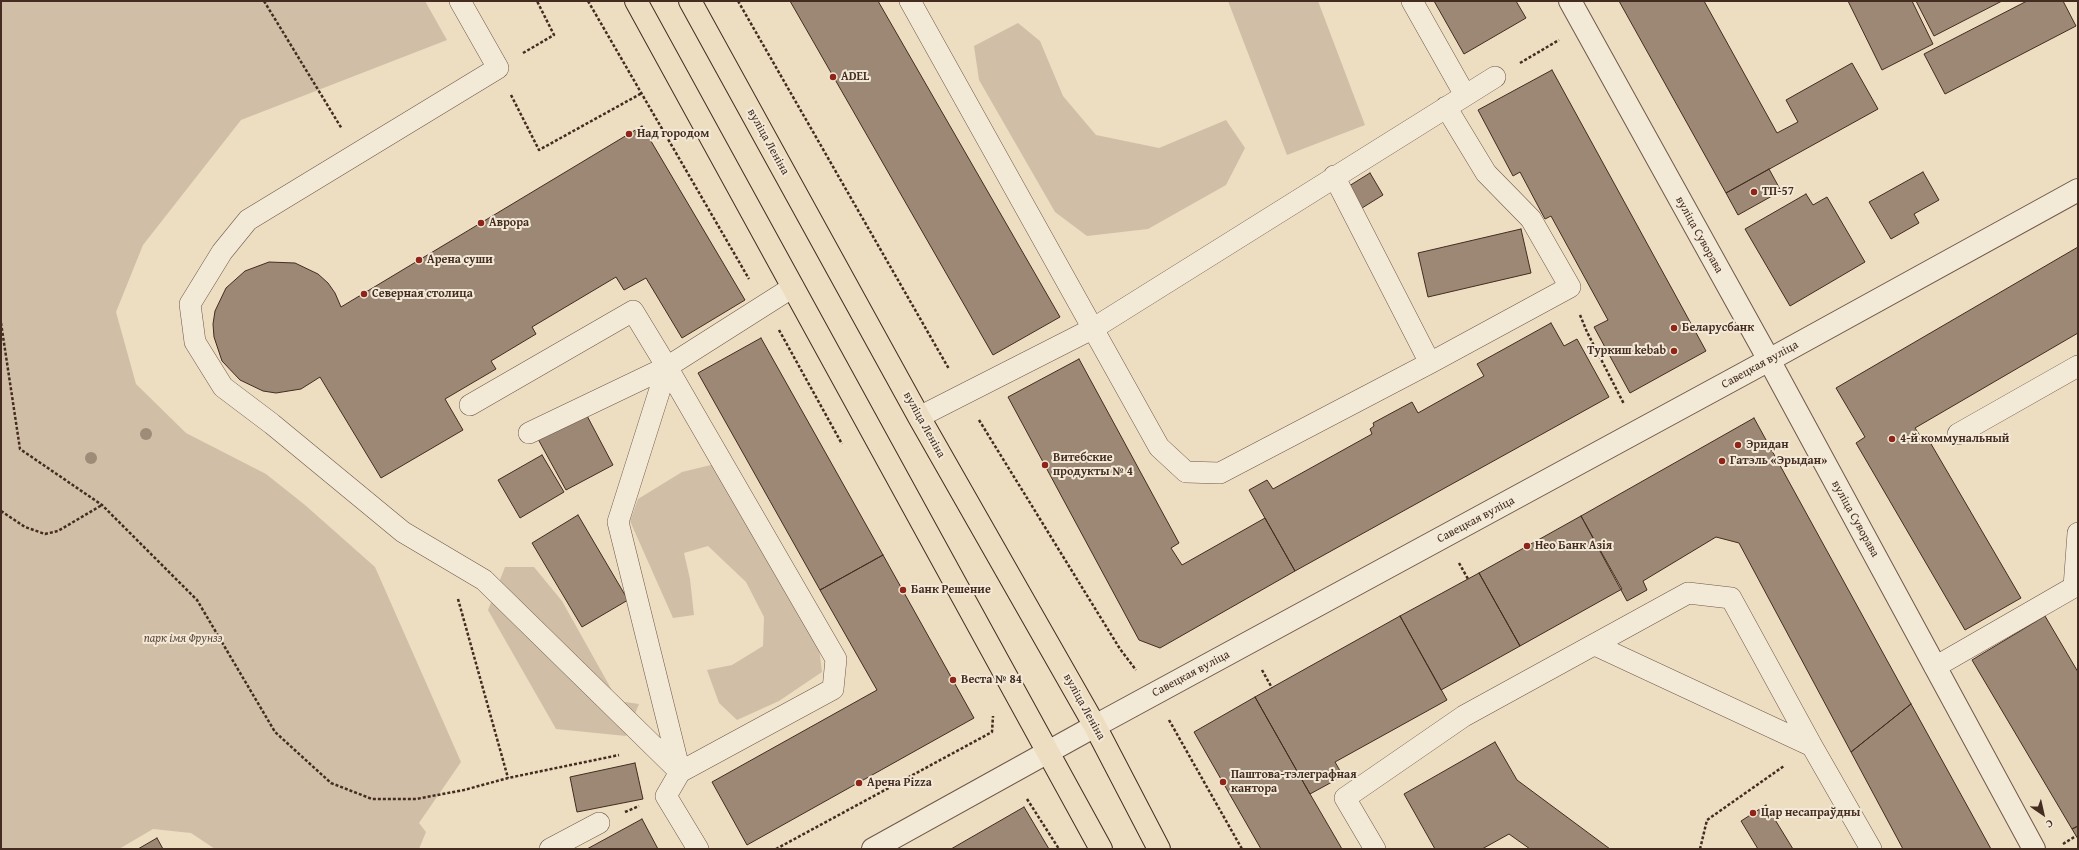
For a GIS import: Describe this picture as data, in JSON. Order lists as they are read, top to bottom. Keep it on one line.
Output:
{"streets":{"main road":["вуліца Леніна"],"street":["вуліца Суворава","Савецкая вуліца"]},"crossings":[["вуліца Леніна","Савецкая вуліца"],["вуліца Суворава","Савецкая вуліца"]],"parks":["парк імя Фрунзэ"],"places":["ADEL","Над городом","ТП-57","Аврора","Арена суши","Северная столица","Беларусбанк","Туркиш kebab","4-й коммунальный","Эридан","Гатэль «Эрыдан»","Витебские продукты № 4","Нео Банк Азія","Банк Решение","Веста № 84","Паштова-тэлеграфная кантора","Арена Pizza","Цар несапраўдны"],"north":"bottom right"}
